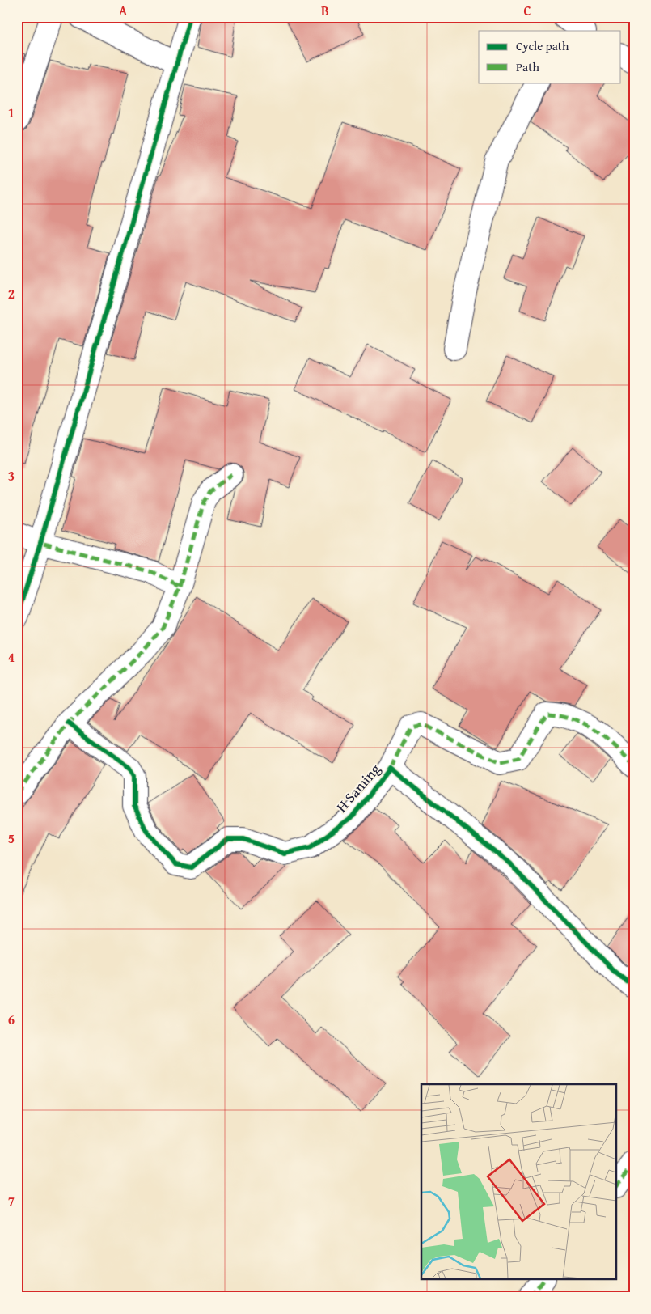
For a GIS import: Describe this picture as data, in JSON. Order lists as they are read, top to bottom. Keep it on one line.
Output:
{"streets":{"street":["H Saming"]},"legend":["Cycle path","Path"],"grid":{"columns":["A","B","C"],"rows":["1","2","3","4","5","6","7"]}}
